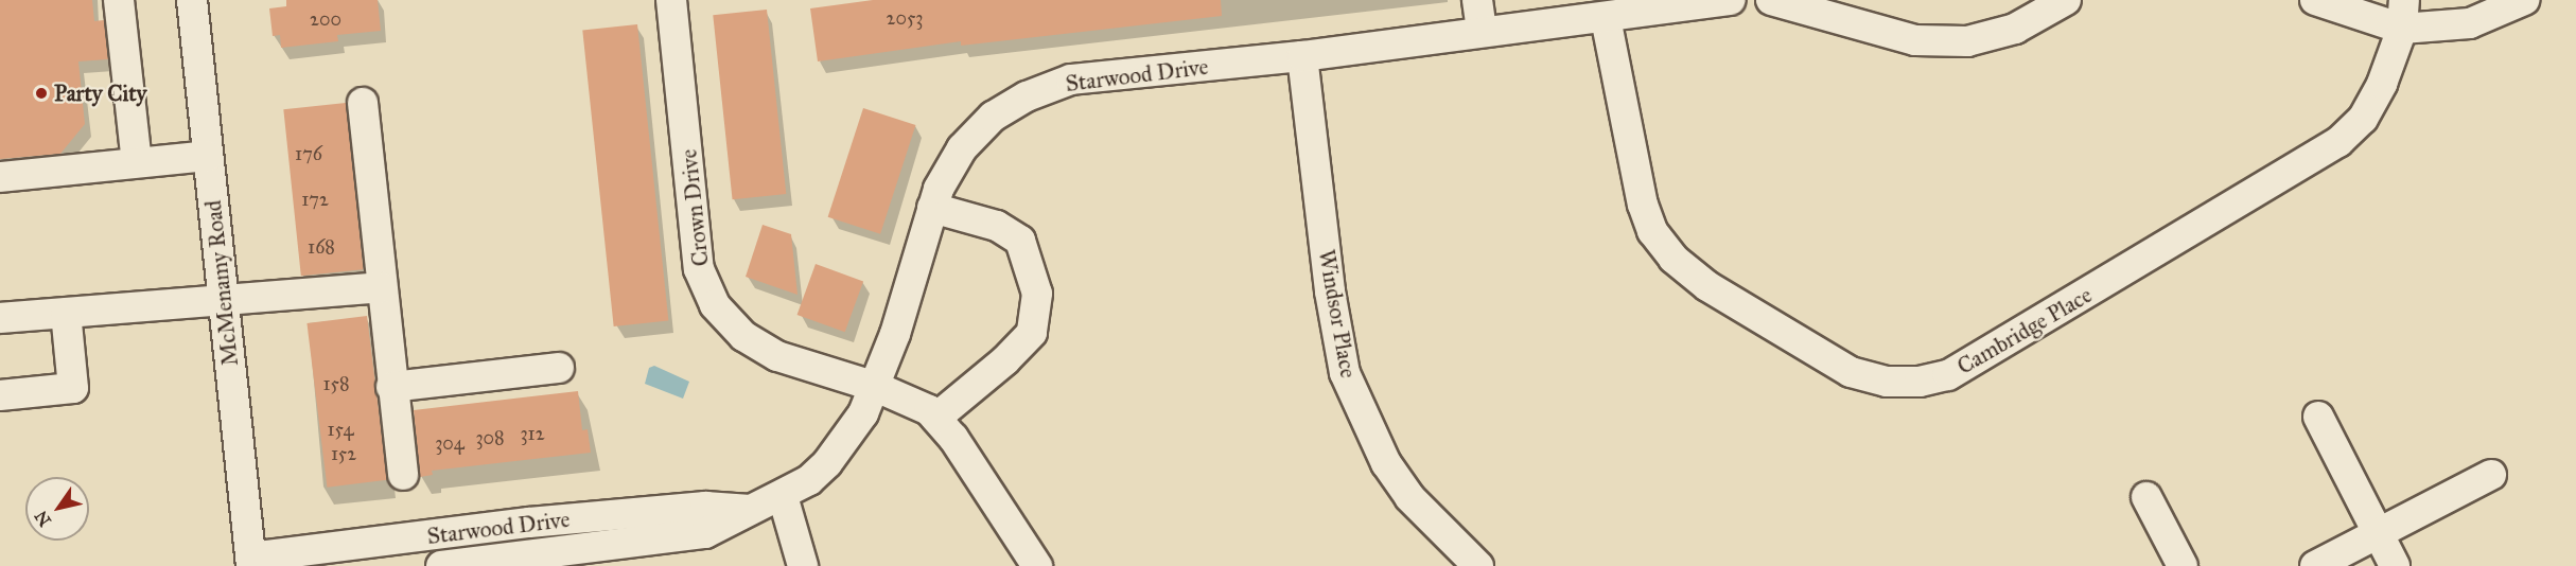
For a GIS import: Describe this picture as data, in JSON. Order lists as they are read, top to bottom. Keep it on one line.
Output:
{"streets":{"street":["Starwood Drive","Crown Drive","McMenamy Road","Windsor Place","Cambridge Place"]},"crossings":[["Starwood Drive","Crown Drive"],["Starwood Drive","McMenamy Road"],["Starwood Drive","Windsor Place"],["Starwood Drive","Cambridge Place"]],"places":["Party City"],"house_numbers":["2053","200","176","172","168","158","154","312","308","304","152"],"north":"bottom left"}
